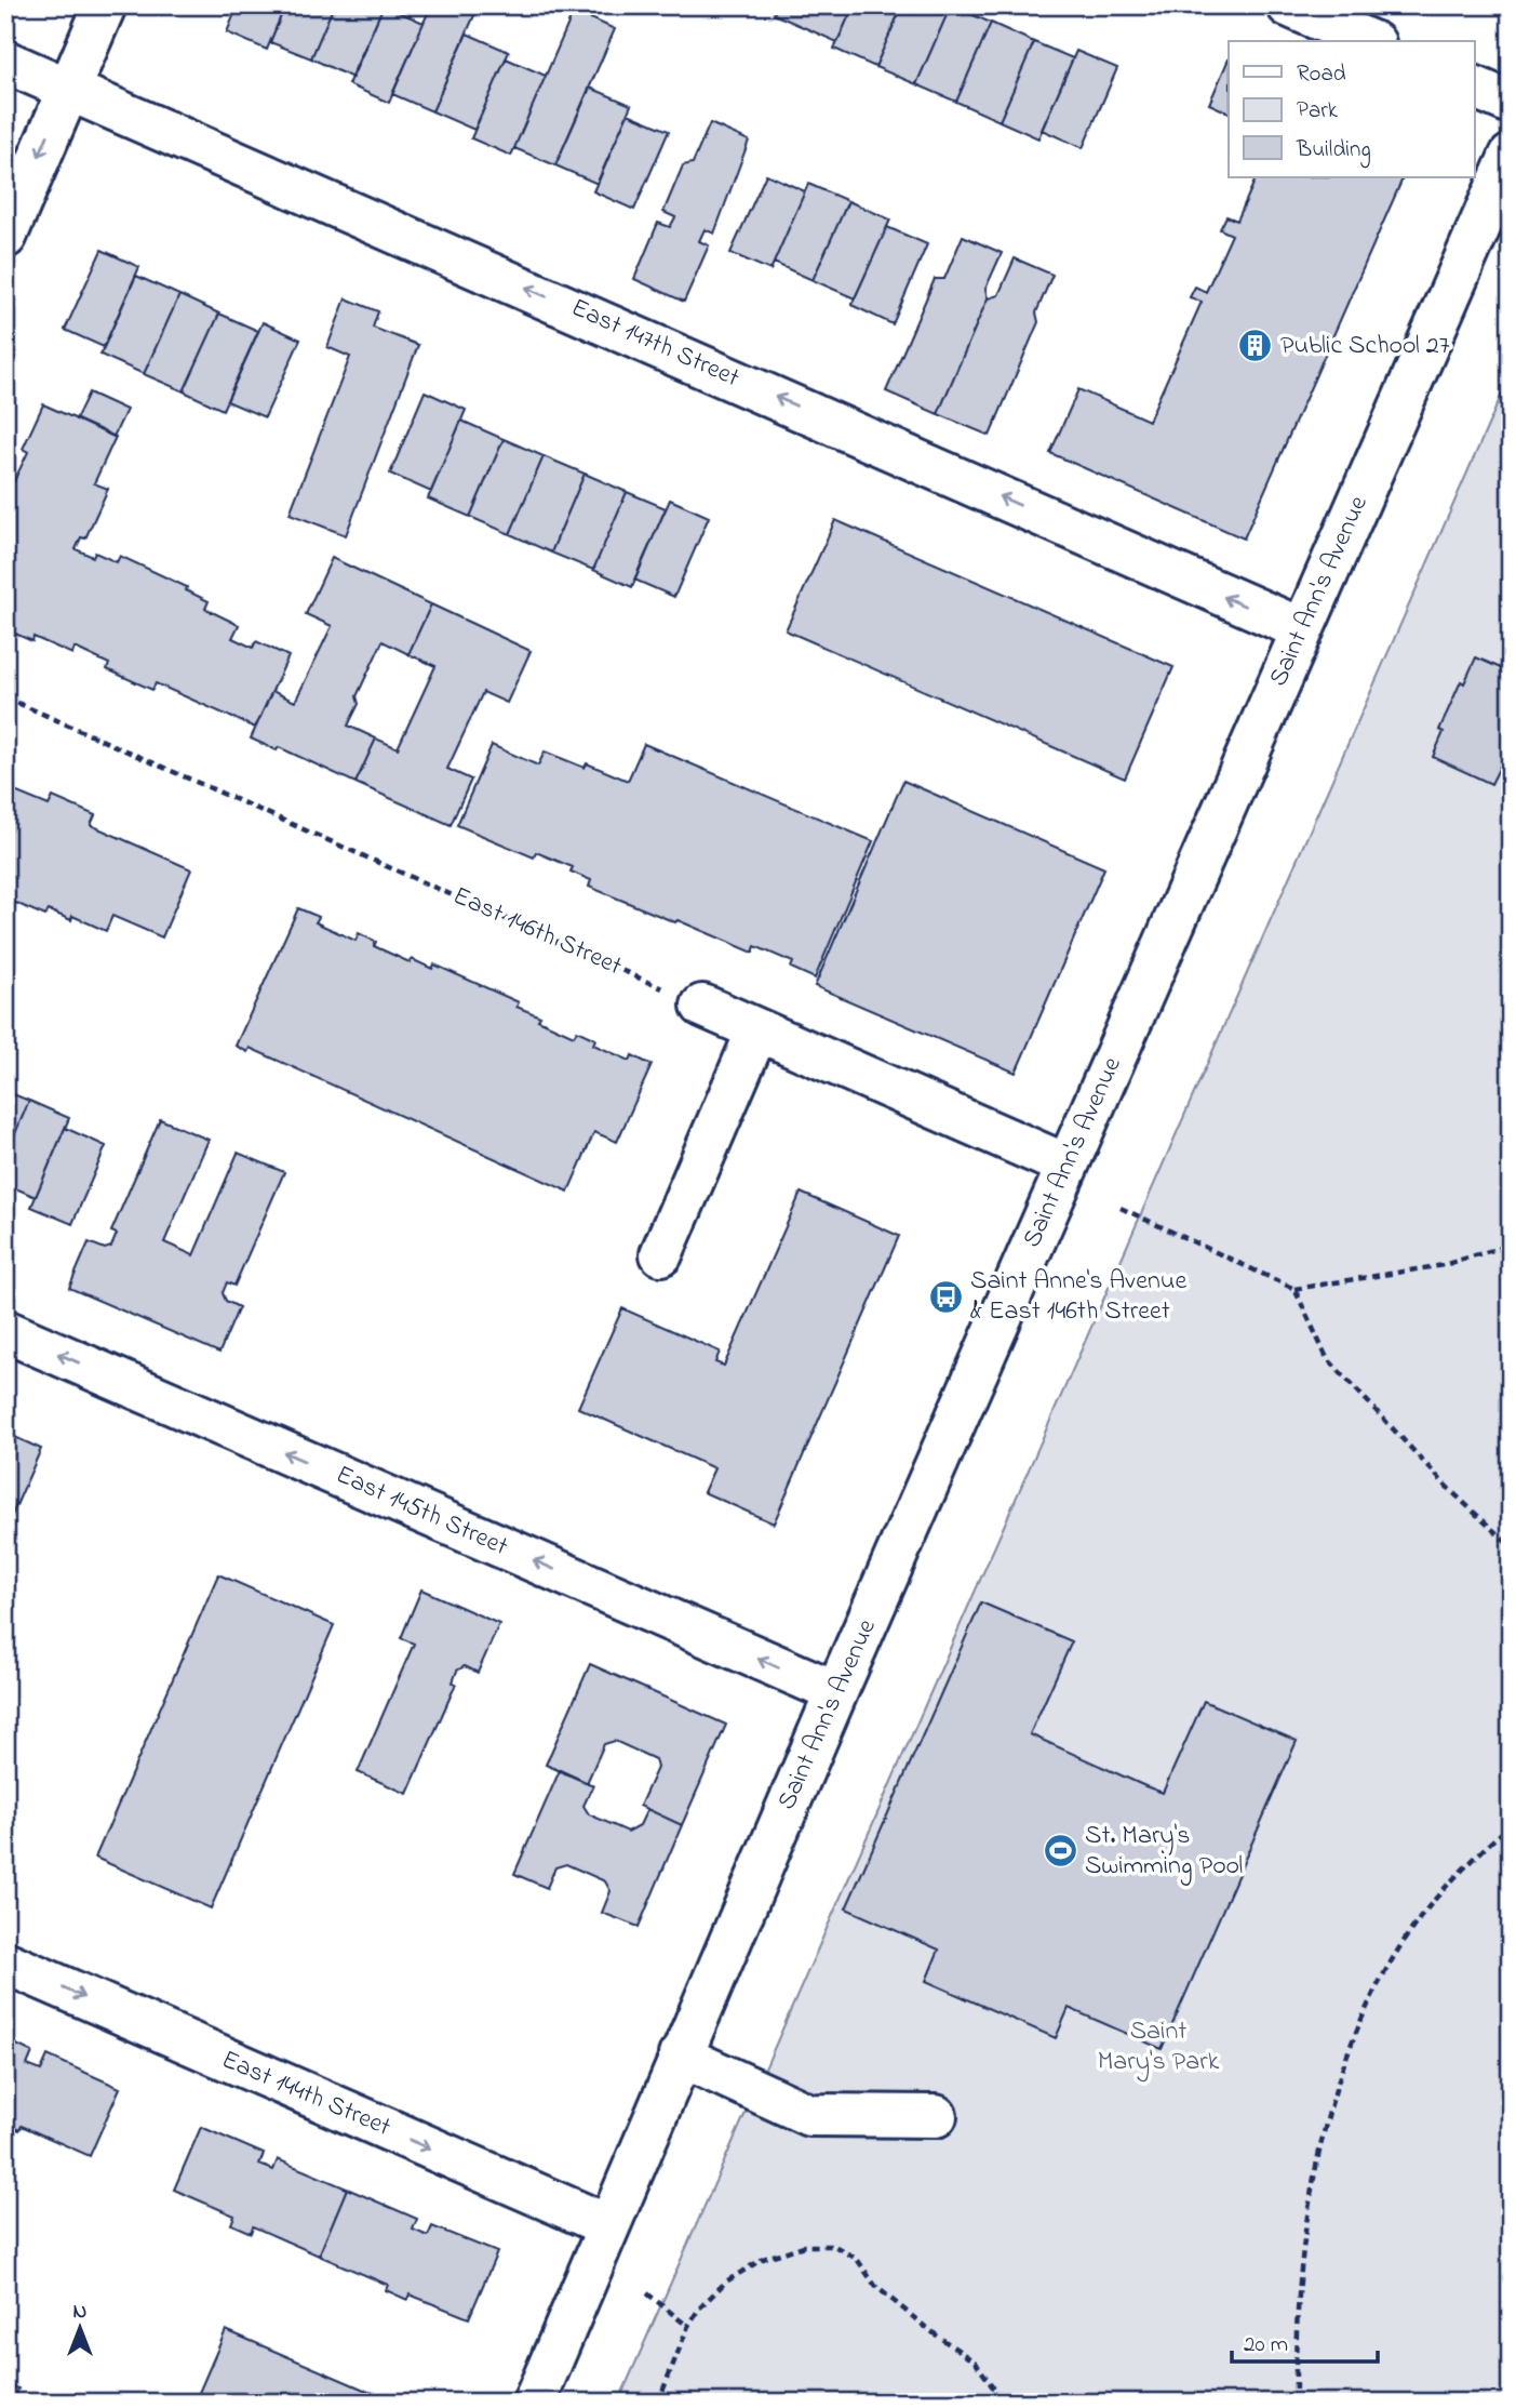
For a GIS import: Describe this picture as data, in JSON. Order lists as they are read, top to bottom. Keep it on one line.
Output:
{"streets":{"street":["East 147th Street","Saint Ann's Avenue","East 145th Street","East 144th Street"],"path":["East 146th Street"]},"crossings":[["East 147th Street","Saint Ann's Avenue"],["Saint Ann's Avenue","East 145th Street"],["Saint Ann's Avenue","East 144th Street"]],"one_way":["East 147th Street","East 145th Street","East 144th Street"],"parks":["Saint Mary's Park"],"places":{"building":["Public School 27"],"bus stop":["Saint Anne's Avenue & East 146th Street"],"sports":["St. Mary's Swimming Pool"]},"legend":["Road","Park","Building"],"scale_bar":"20 m","north":"top"}
